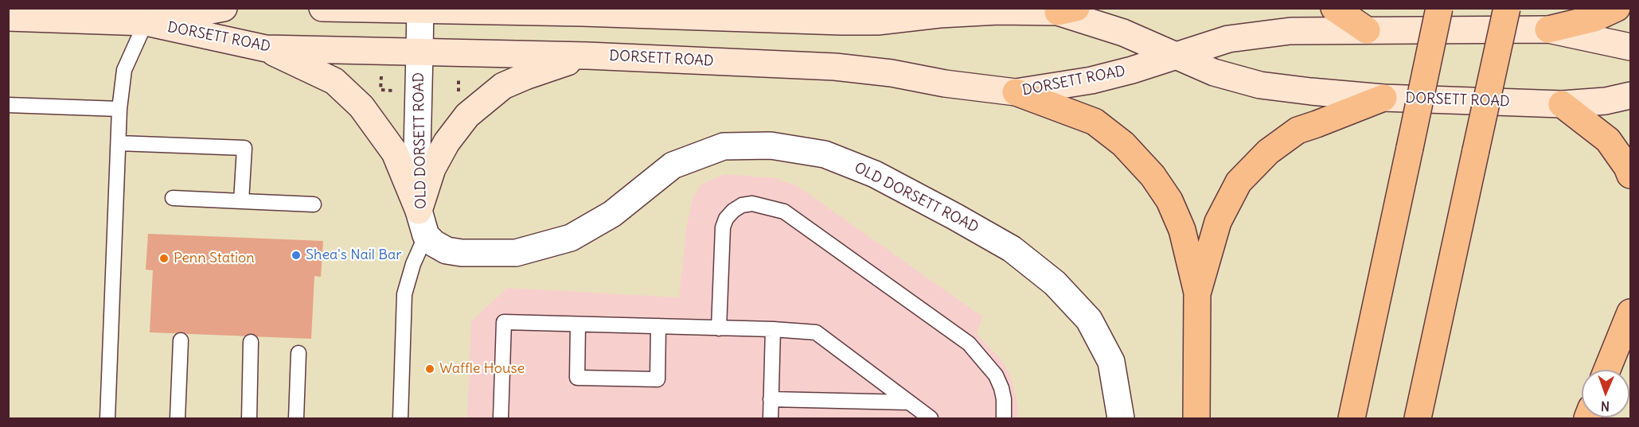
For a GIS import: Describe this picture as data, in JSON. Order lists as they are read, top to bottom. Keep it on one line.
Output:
{"streets":{"main road":["DORSETT ROAD"],"street":["OLD DORSETT ROAD"]},"crossings":[["DORSETT ROAD","OLD DORSETT ROAD"]],"places":["Shea's Nail Bar","Penn Station","Waffle House"],"north":"bottom"}
